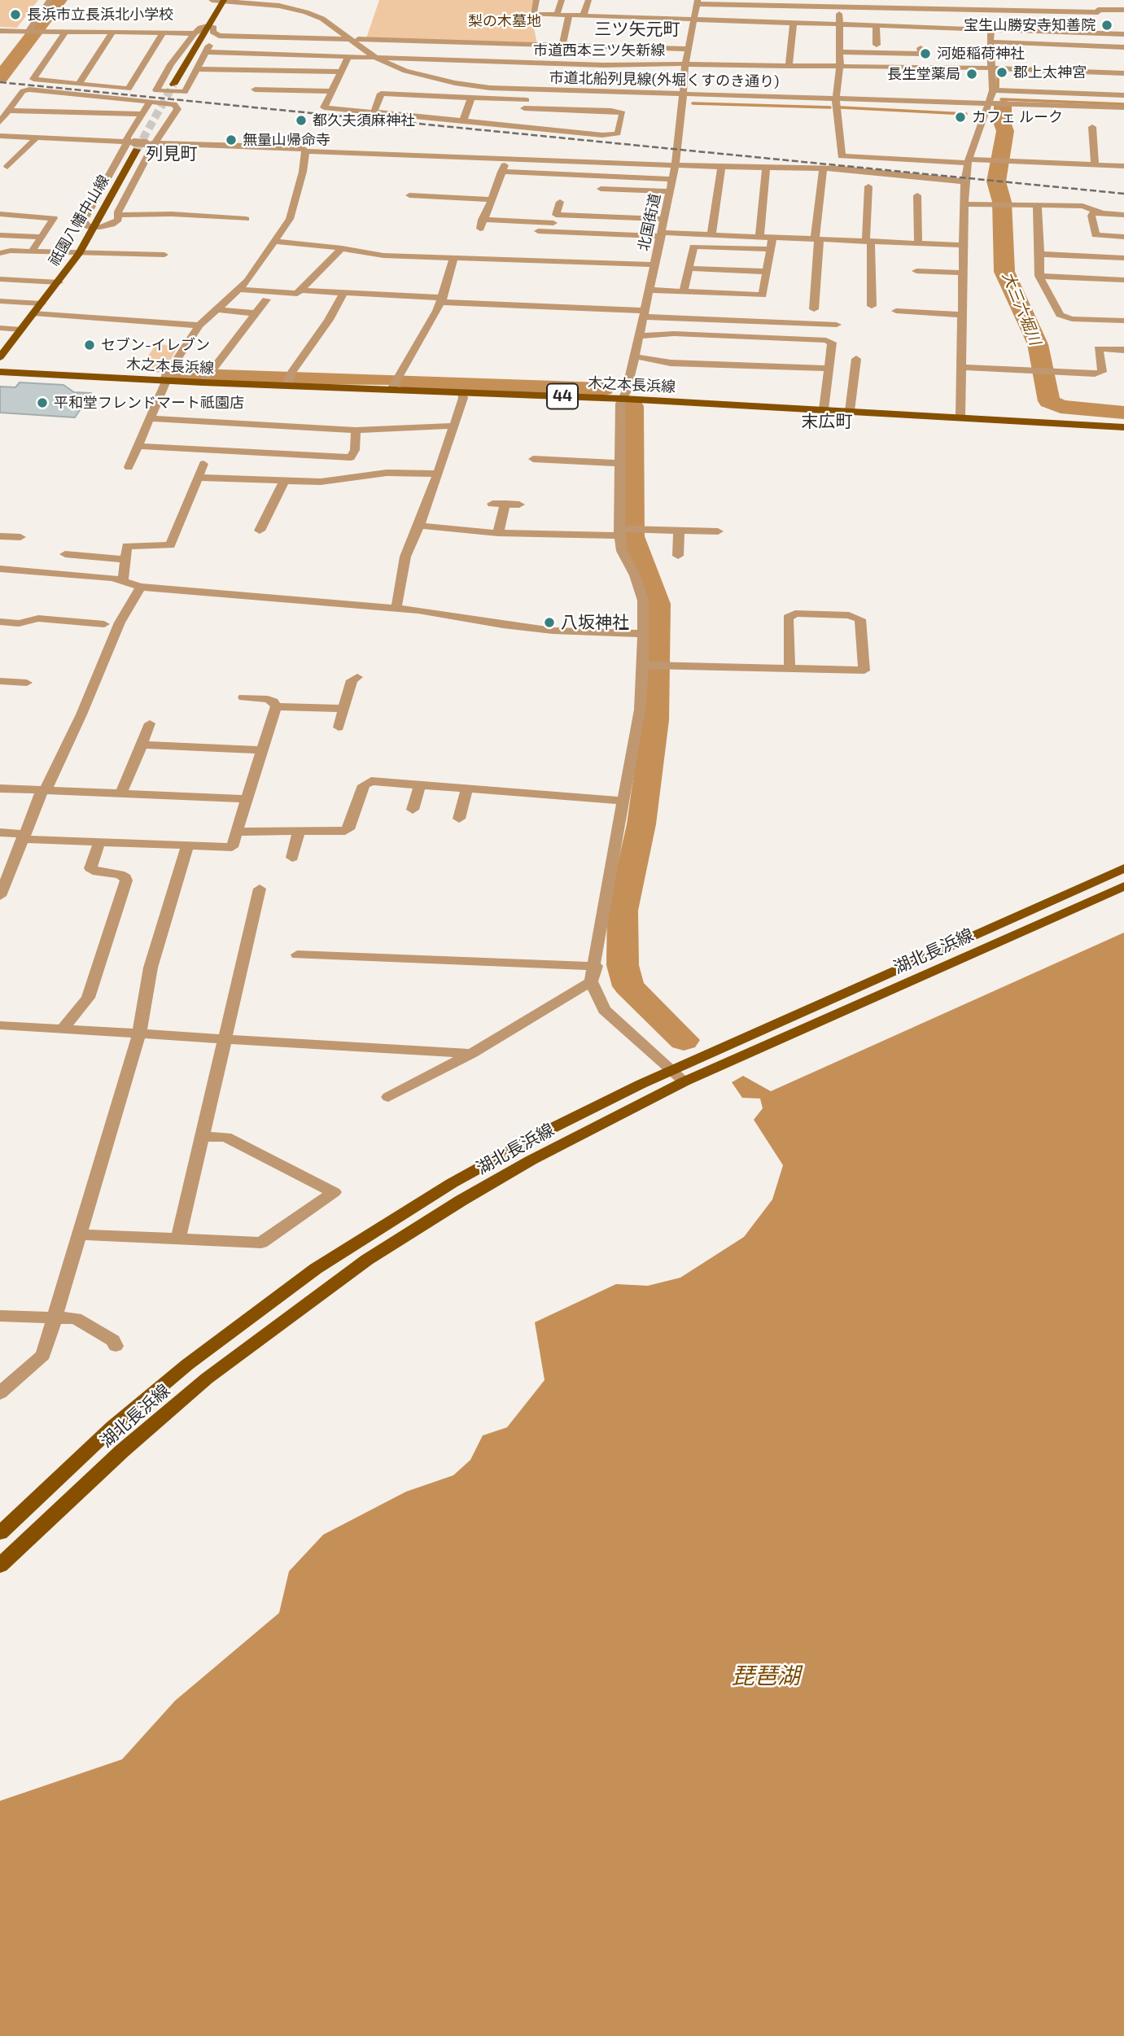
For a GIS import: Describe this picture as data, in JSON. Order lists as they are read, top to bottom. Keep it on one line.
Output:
{"streets":{"main road":["祇園八幡中山線","木之本長浜線","44","湖北長浜線"],"street":["市道西本三ツ矢新線","市道北船列見線(外堀くすのき通り)","北国街道"]},"crossings":[["市道西本三ツ矢新線","市道北船列見線(外堀くすのき通り)"],["市道西本三ツ矢新線","北国街道"],["市道北船列見線(外堀くすのき通り)","北国街道"],["北国街道","木之本長浜線"]],"districts":["三ツ矢元町","列見町","末広町"],"water":["大三六堀川","琵琶湖"],"parks":["梨の木墓地"],"places":["長浜市立長浜北小学校","宝生山勝安寺知善院","河姫稲荷神社","郡上太神宮","長生堂薬局","カフェ ルーク","都久夫須麻神社","無量山帰命寺","セブン-イレブン","平和堂フレンドマート祇園店","八坂神社"]}
